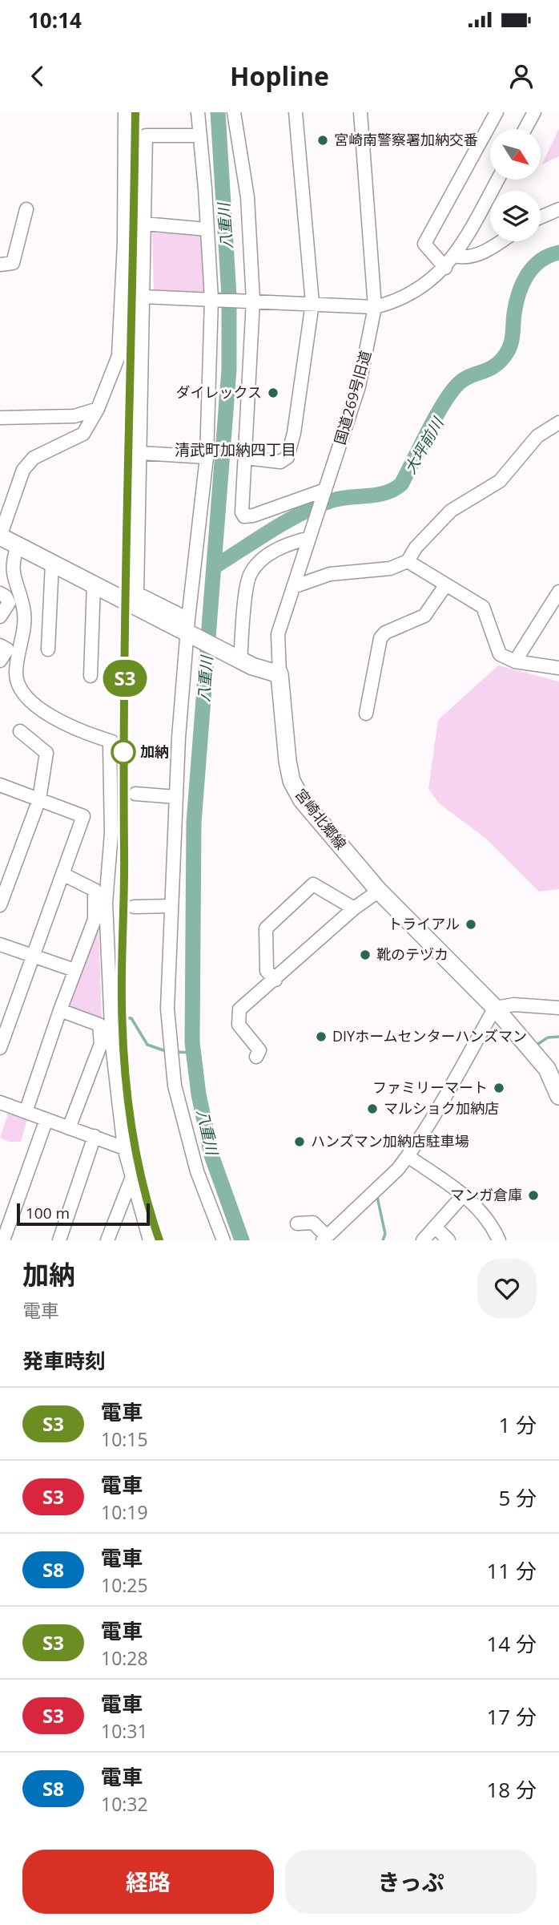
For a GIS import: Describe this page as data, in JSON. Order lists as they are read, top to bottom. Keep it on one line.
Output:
{"streets":{"main road":["宮崎北郷線"],"street":["国道269号旧道"]},"crossings":[["国道269号旧道","宮崎北郷線"]],"districts":["清武町加納四丁目"],"water":["八重川","大坪前川"],"places":["宮崎南警察署加納交番","ダイレックス","加納","トライアル","靴のテヅカ","DIYホームセンターハンズマン","ファミリーマート","マルショク加納店","ハンズマン加納店駐車場","マンガ倉庫"],"scale_bar":"100 m","north":"bottom right","page":{"status":"10:14","header":"Hopline","on_map":"S3","scale":"100 m","heading":[["加納","電車"],"発車時刻"],"list":[{"mark":"S3","name":"電車","note":"10:15","value":"1 分"},{"mark":"S3","name":"電車","note":"10:19","value":"5 分"},{"mark":"S8","name":"電車","note":"10:25","value":"11 分"},{"mark":"S3","name":"電車","note":"10:28","value":"14 分"},{"mark":"S3","name":"電車","note":"10:31","value":"17 分"},{"mark":"S8","name":"電車","note":"10:32","value":"18 分"}],"buttons":["経路","きっぷ"]}}
